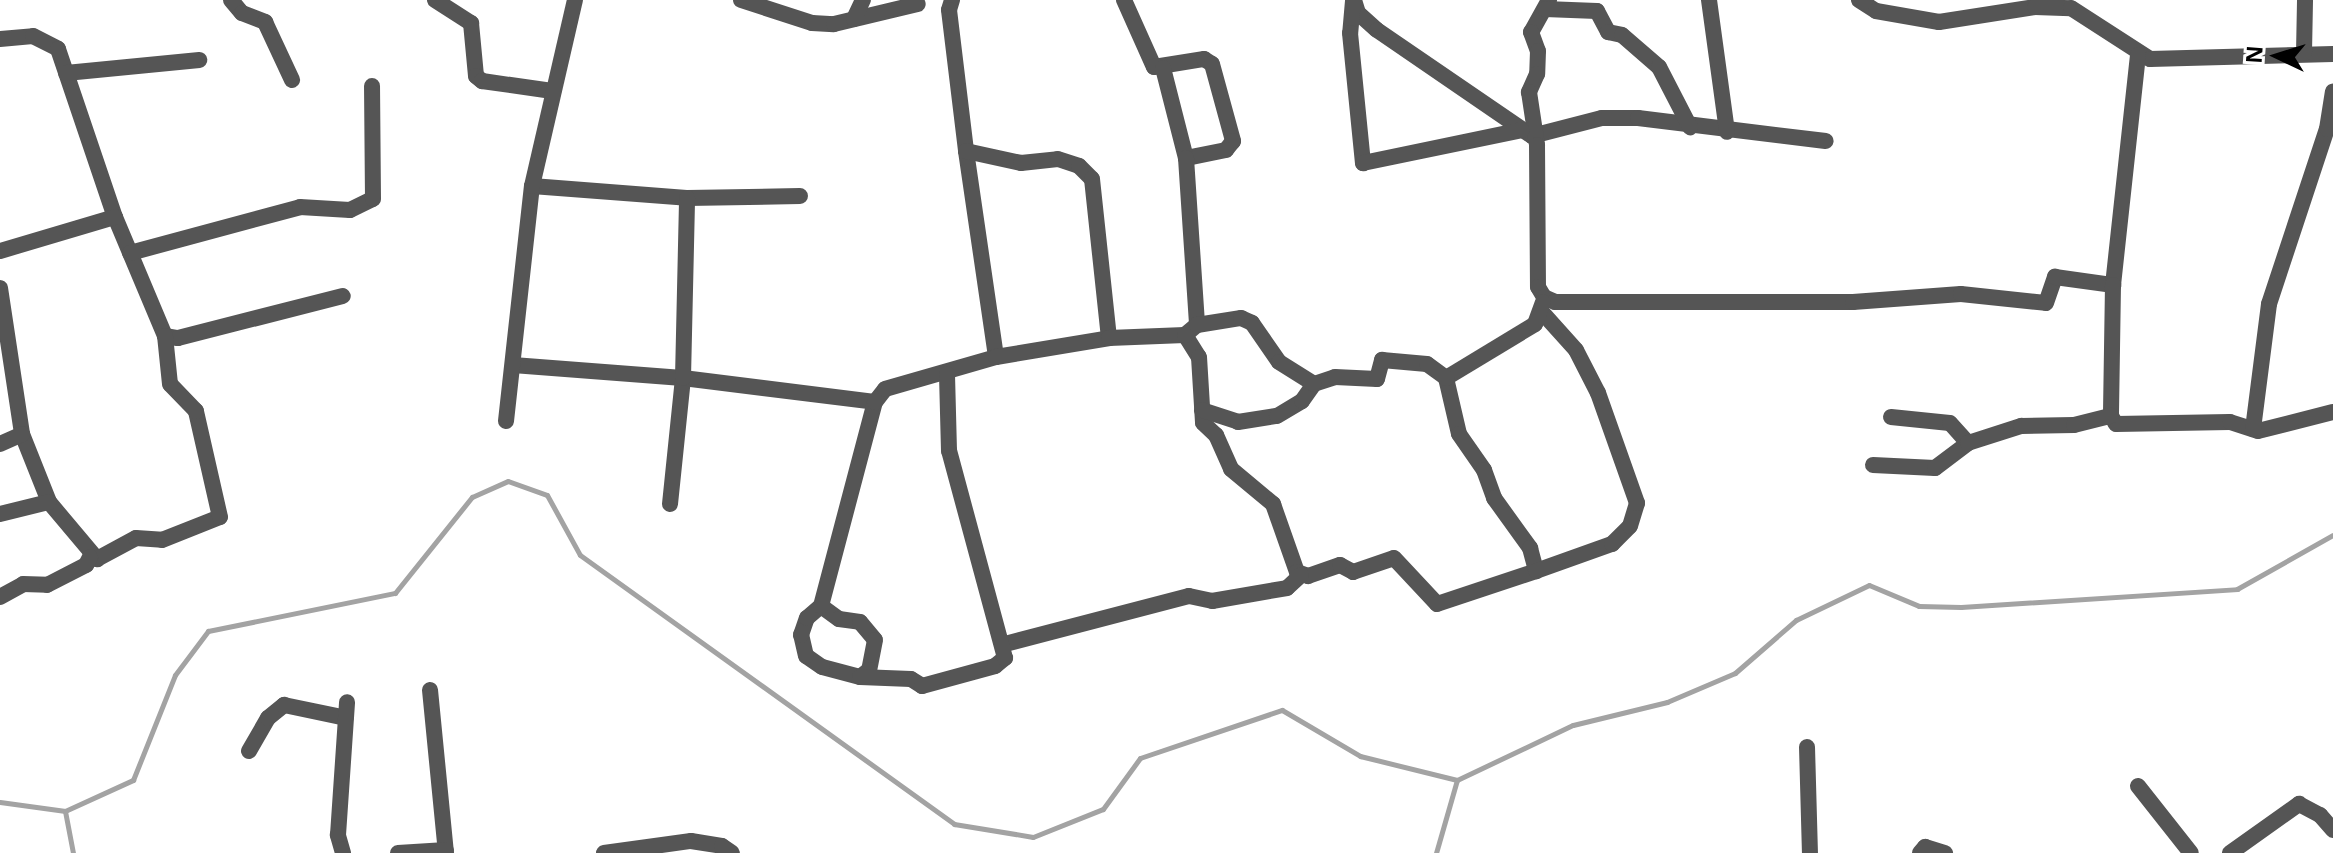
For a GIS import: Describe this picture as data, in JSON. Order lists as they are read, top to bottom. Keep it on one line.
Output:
{"north":"left"}
